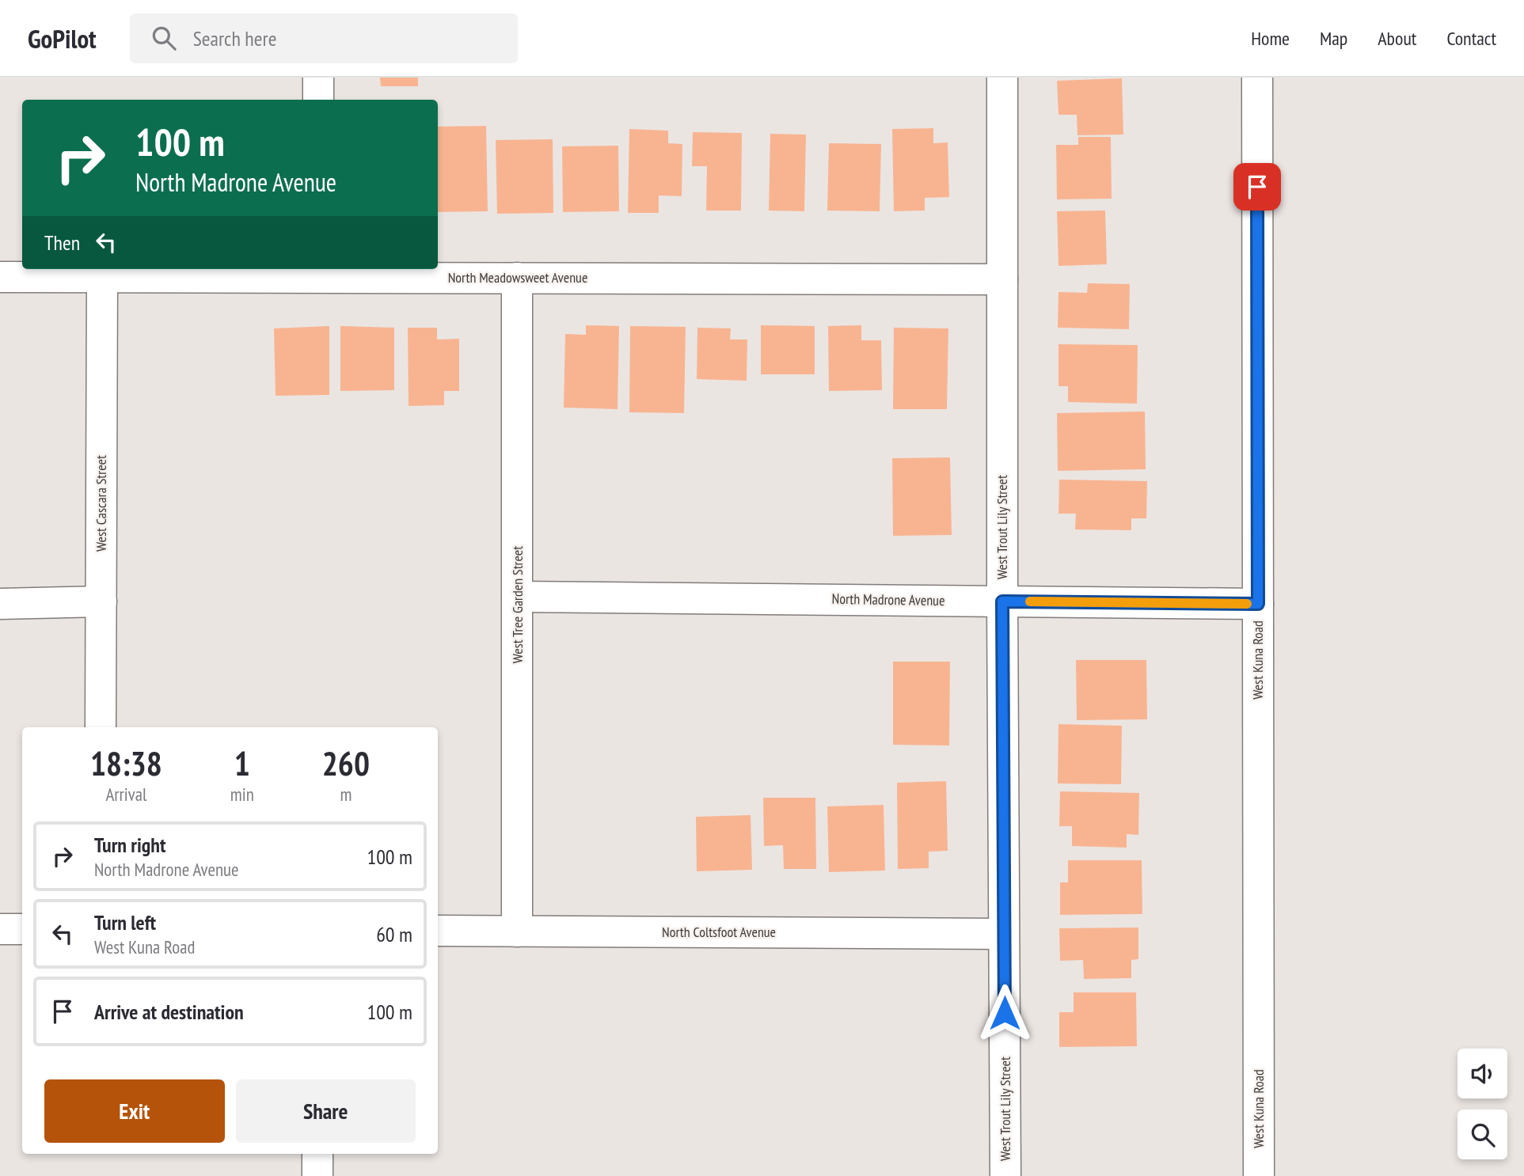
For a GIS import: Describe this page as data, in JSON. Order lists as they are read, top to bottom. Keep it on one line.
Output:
{"streets":{"street":["North Meadowsweet Avenue","West Cascara Street","West Trout Lily Street","North Madrone Avenue","West Tree Garden Street","West Kuna Road","North Coltsfoot Avenue"]},"crossings":[["North Meadowsweet Avenue","West Cascara Street"],["North Meadowsweet Avenue","West Trout Lily Street"],["North Meadowsweet Avenue","West Tree Garden Street"],["West Trout Lily Street","North Madrone Avenue"],["West Trout Lily Street","North Coltsfoot Avenue"],["North Madrone Avenue","West Tree Garden Street"],["North Madrone Avenue","West Kuna Road"],["West Tree Garden Street","North Coltsfoot Avenue"]],"page":{"header":"GoPilot","search":"Search here","nav":["Home","Map","About","Contact"],"turn":["100 m","North Madrone Avenue"],"then":"Then","eta":["18:38","Arrival","1","min","260","m"],"list":[{"name":"Turn right","note":"North Madrone Avenue","value":"100 m"},{"name":"Turn left","note":"West Kuna Road","value":"60 m"},{"name":"Arrive at destination","value":"100 m"}],"buttons":["Exit","Share"]}}
